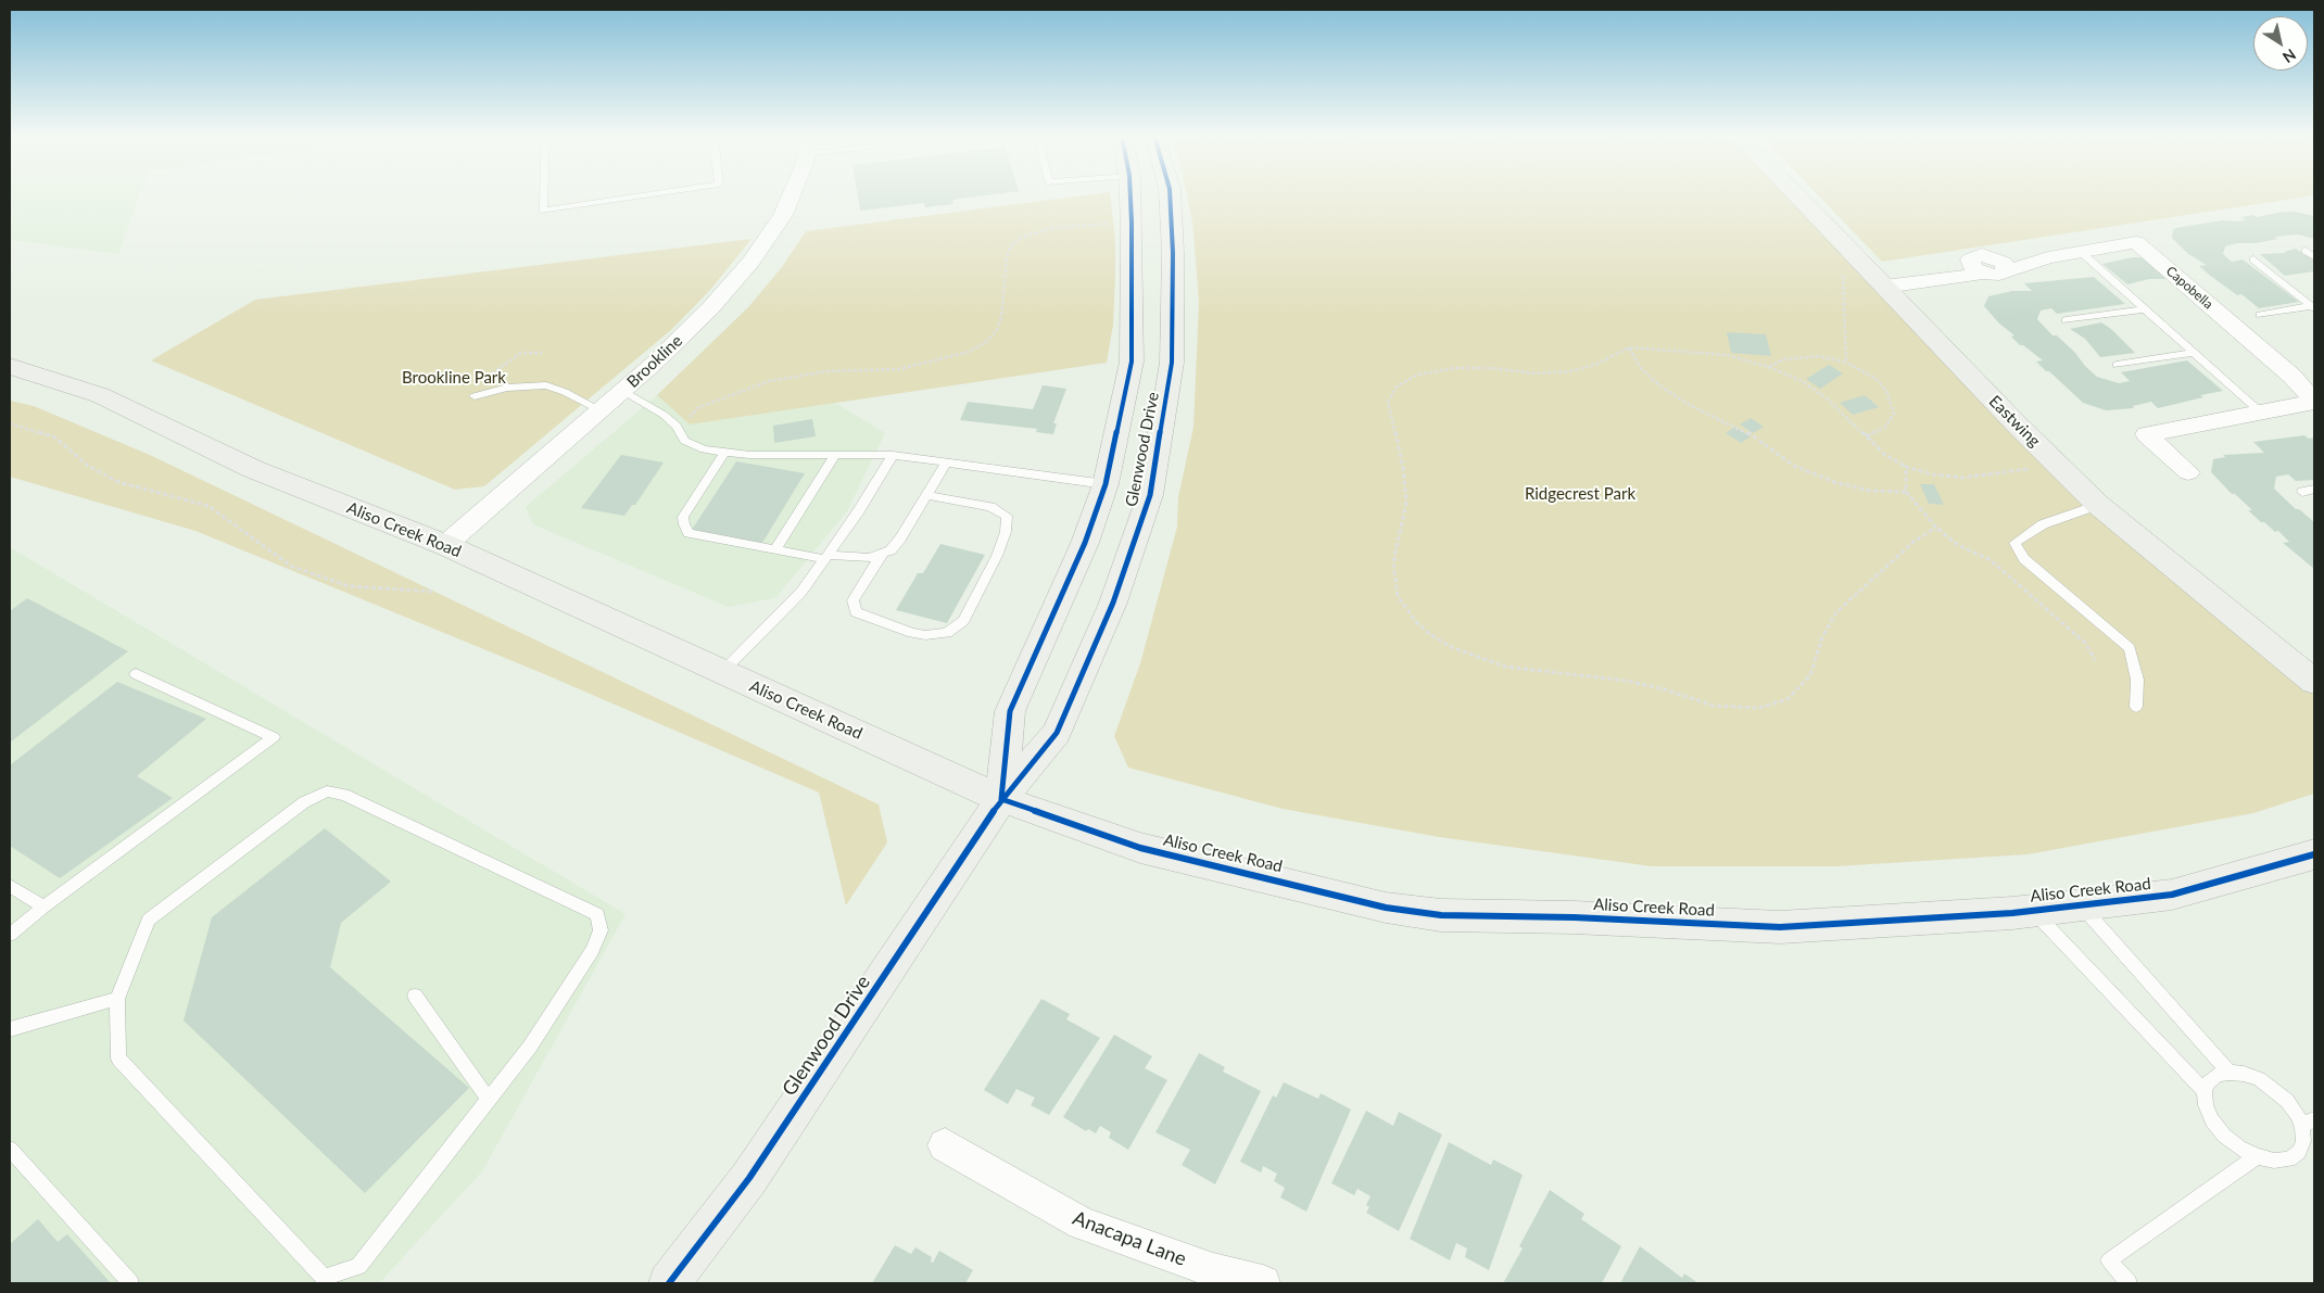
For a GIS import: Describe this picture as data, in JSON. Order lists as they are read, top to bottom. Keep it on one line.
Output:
{"streets":{"main road":["Eastwing","Glenwood Drive","Aliso Creek Road"],"street":["Capobella","Brookline","Anacapa Lane"]},"crossings":[["Capobella","Eastwing"],["Brookline","Aliso Creek Road"],["Glenwood Drive","Aliso Creek Road"]],"parks":["Brookline Park","Ridgecrest Park"],"north":"bottom right"}
